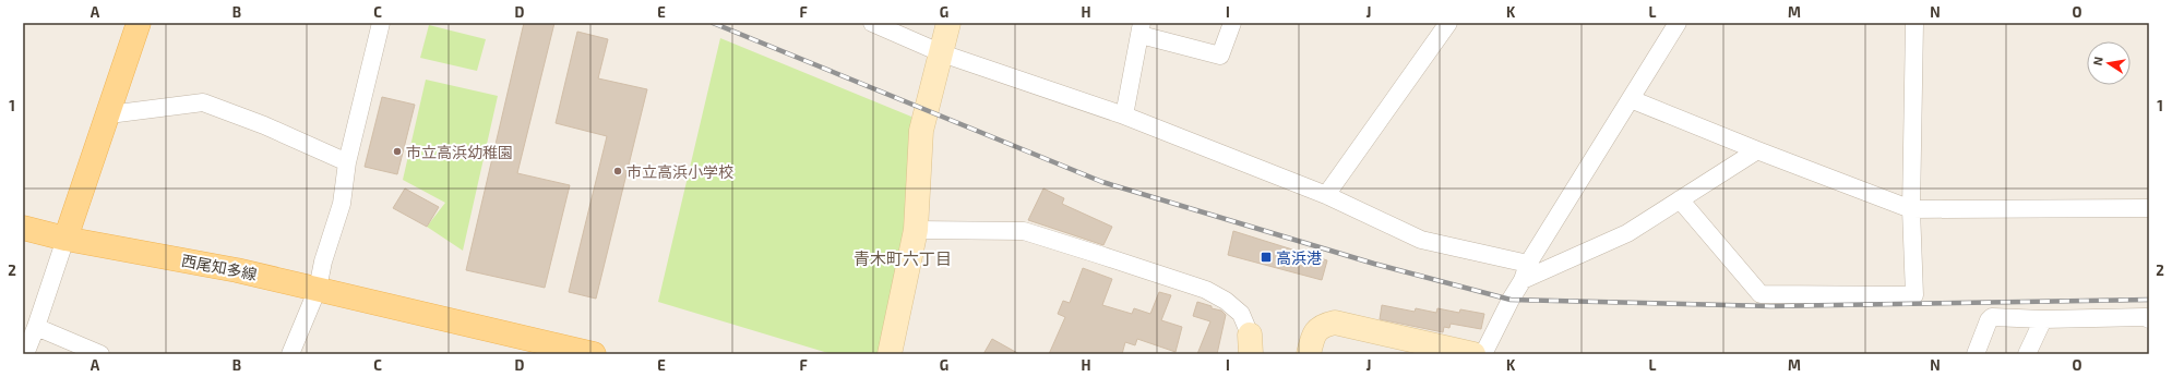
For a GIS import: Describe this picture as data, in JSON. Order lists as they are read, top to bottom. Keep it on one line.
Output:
{"streets":{"main road":["西尾知多線"]},"districts":["青木町六丁目"],"places":{"other":["市立高浜幼稚園","市立高浜小学校"],"transit":["高浜港"]},"north":"left","grid":{"columns":["A","B","C","D","E","F","G","H","I","J","K","L","M","N","O"],"rows":["1","2"]}}
